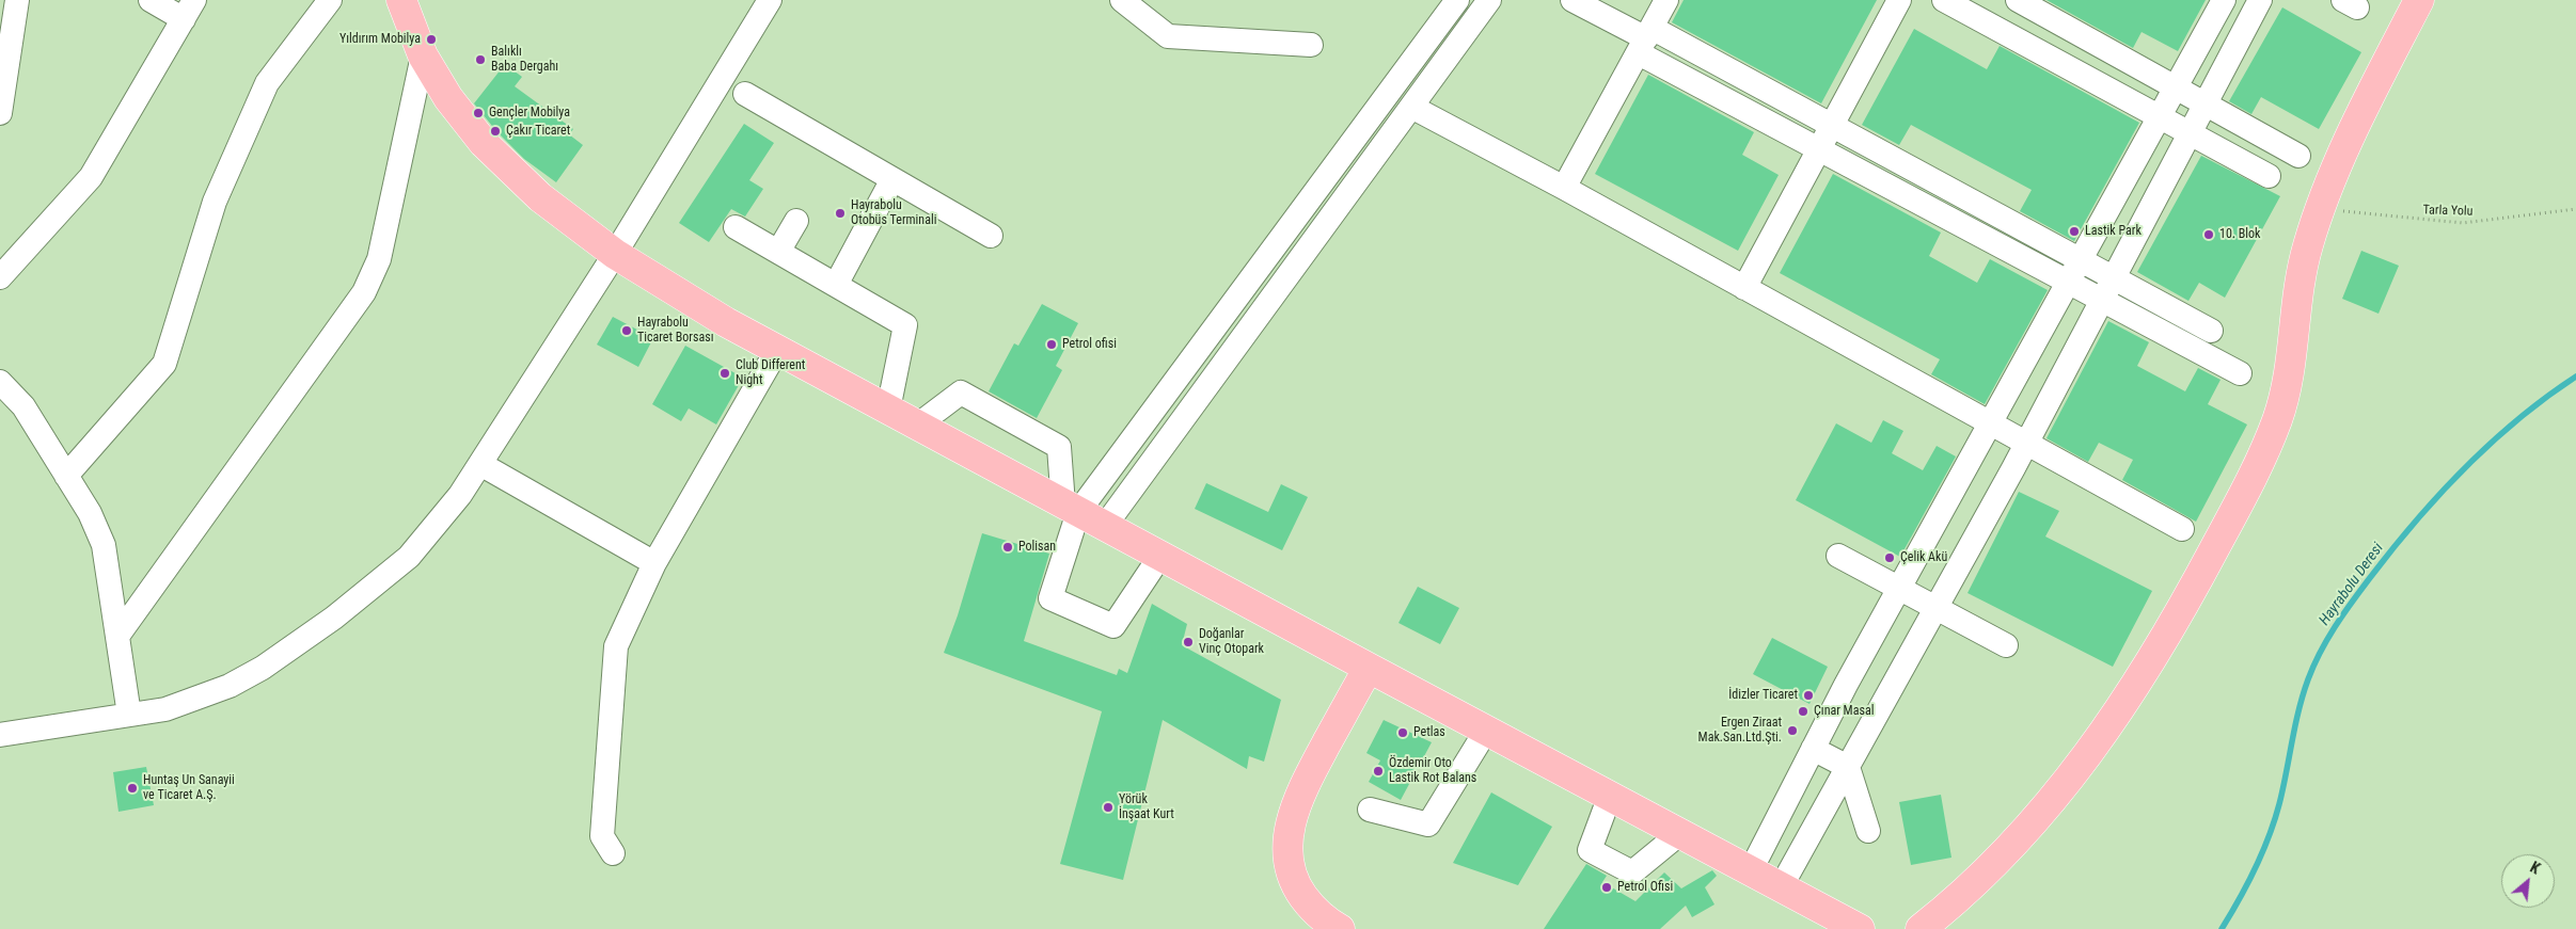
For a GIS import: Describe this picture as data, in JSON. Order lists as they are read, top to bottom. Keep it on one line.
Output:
{"streets":{"path":["Tarla Yolu"]},"water":["Hayrabolu Deresi"],"places":["Yıldırım Mobilya","Balıklı Baba Dergahı","Gençler Mobilya","Çakır Ticaret","Hayrabolu Otobüs Terminali","Lastik Park","10. Blok","Hayrabolu Ticaret Borsası","Petrol ofisi","Club Different Night","Polisan","Çelik Akü","Doğanlar Vinç Otopark","İdizler Ticaret","Çınar Masal","Ergen Ziraat Mak.San.Ltd.Şti.","Petlas","Özdemir Oto Lastik Rot Balans","Huntaş Un Sanayii ve Ticaret A.Ş.","Yörük İnşaat Kurt","Petrol Ofisi"],"north":"top right"}
